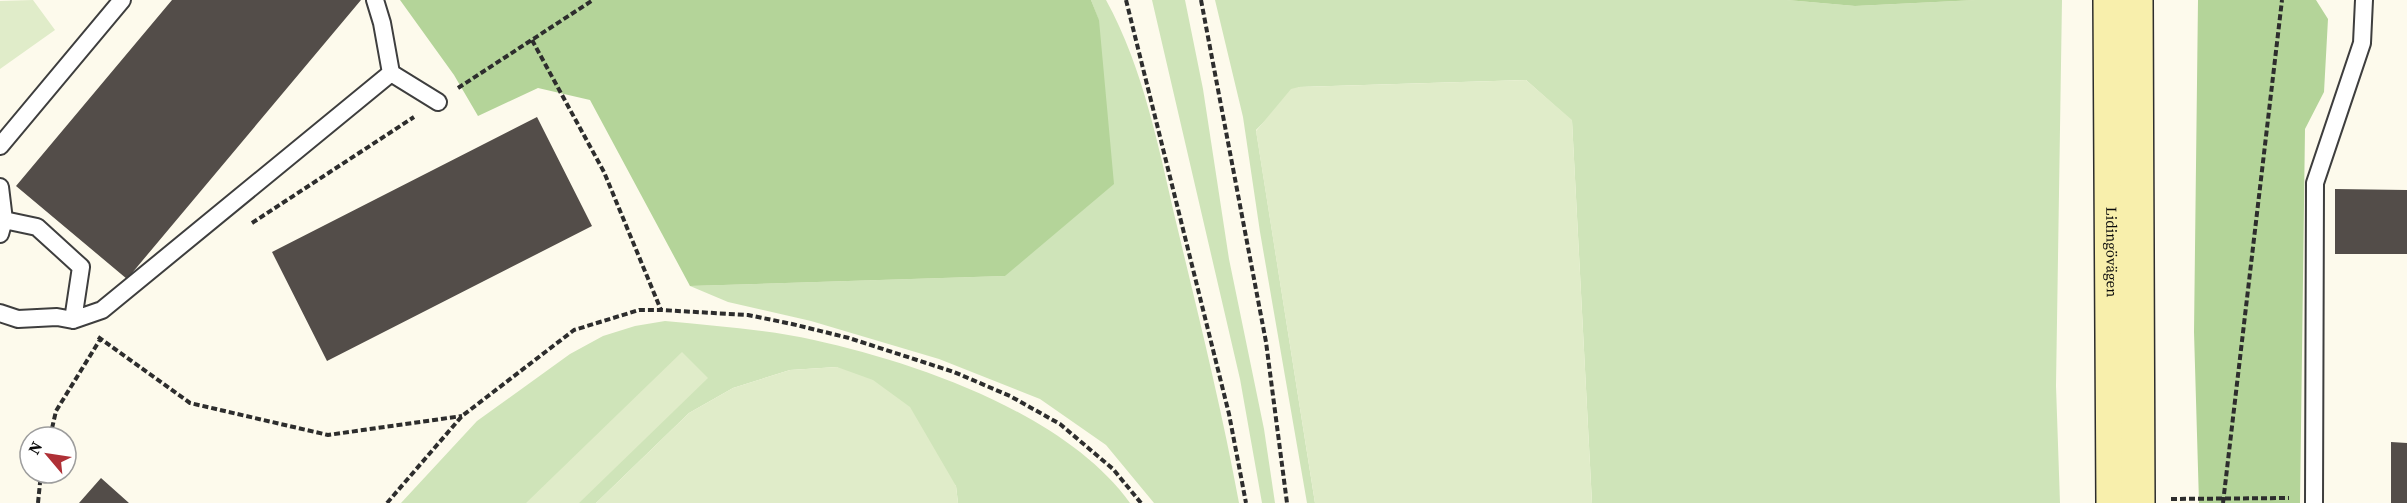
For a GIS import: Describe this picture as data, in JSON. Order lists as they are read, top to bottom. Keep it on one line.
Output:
{"streets":{"main road":["Lidingövägen"]},"north":"top left"}
